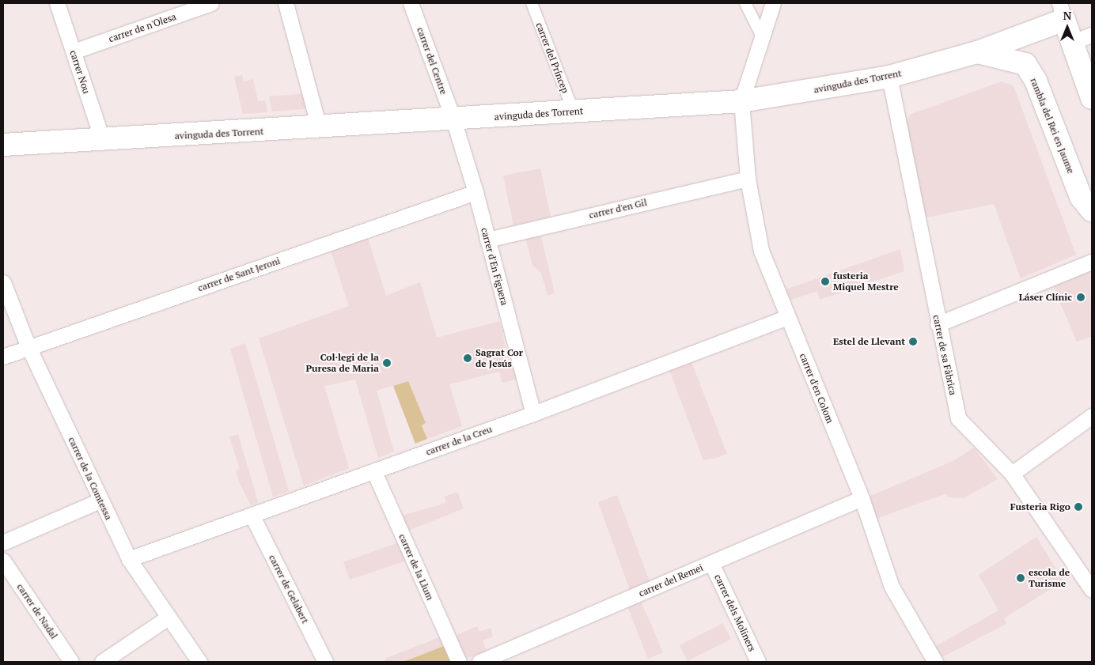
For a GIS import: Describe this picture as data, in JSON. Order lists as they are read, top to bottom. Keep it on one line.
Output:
{"streets":{"main road":["avinguda des Torrent","rambla del Rei en Jaume"],"street":["carrer de n'Olesa","carrer del Príncep","carrer del Centre","carrer Nou","carrer d'en Gil","carrer d'En Figuera","carrer de Sant Jeroni","carrer de sa Fàbrica","carrer d'en Colom","carrer de la Creu","carrer de la Comtessa","carrer de la Llum","carrer del Remei","carrer de Gelabert","carrer de Nadal","carrer dels Moliners"]},"crossings":[["carrer de n'Olesa","carrer Nou"],["carrer del Príncep","avinguda des Torrent"],["carrer del Centre","avinguda des Torrent"],["carrer del Centre","carrer d'En Figuera"],["carrer Nou","avinguda des Torrent"],["avinguda des Torrent","rambla del Rei en Jaume"],["avinguda des Torrent","carrer d'En Figuera"],["avinguda des Torrent","carrer de sa Fàbrica"],["avinguda des Torrent","carrer d'en Colom"],["carrer d'en Gil","carrer d'En Figuera"],["carrer d'en Gil","carrer d'en Colom"],["carrer d'En Figuera","carrer de Sant Jeroni"],["carrer d'En Figuera","carrer de la Creu"],["carrer de Sant Jeroni","carrer de la Comtessa"],["carrer d'en Colom","carrer de la Creu"],["carrer d'en Colom","carrer del Remei"],["carrer de la Creu","carrer de la Comtessa"],["carrer de la Creu","carrer de la Llum"],["carrer de la Creu","carrer de Gelabert"],["carrer del Remei","carrer dels Moliners"]],"places":["fusteria Miquel Mestre","Láser Clínic","Estel de Llevant","Sagrat Cor de Jesús","Col·legi de la Puresa de Maria","Fusteria Rigo","escola de Turisme"],"north":"top"}
